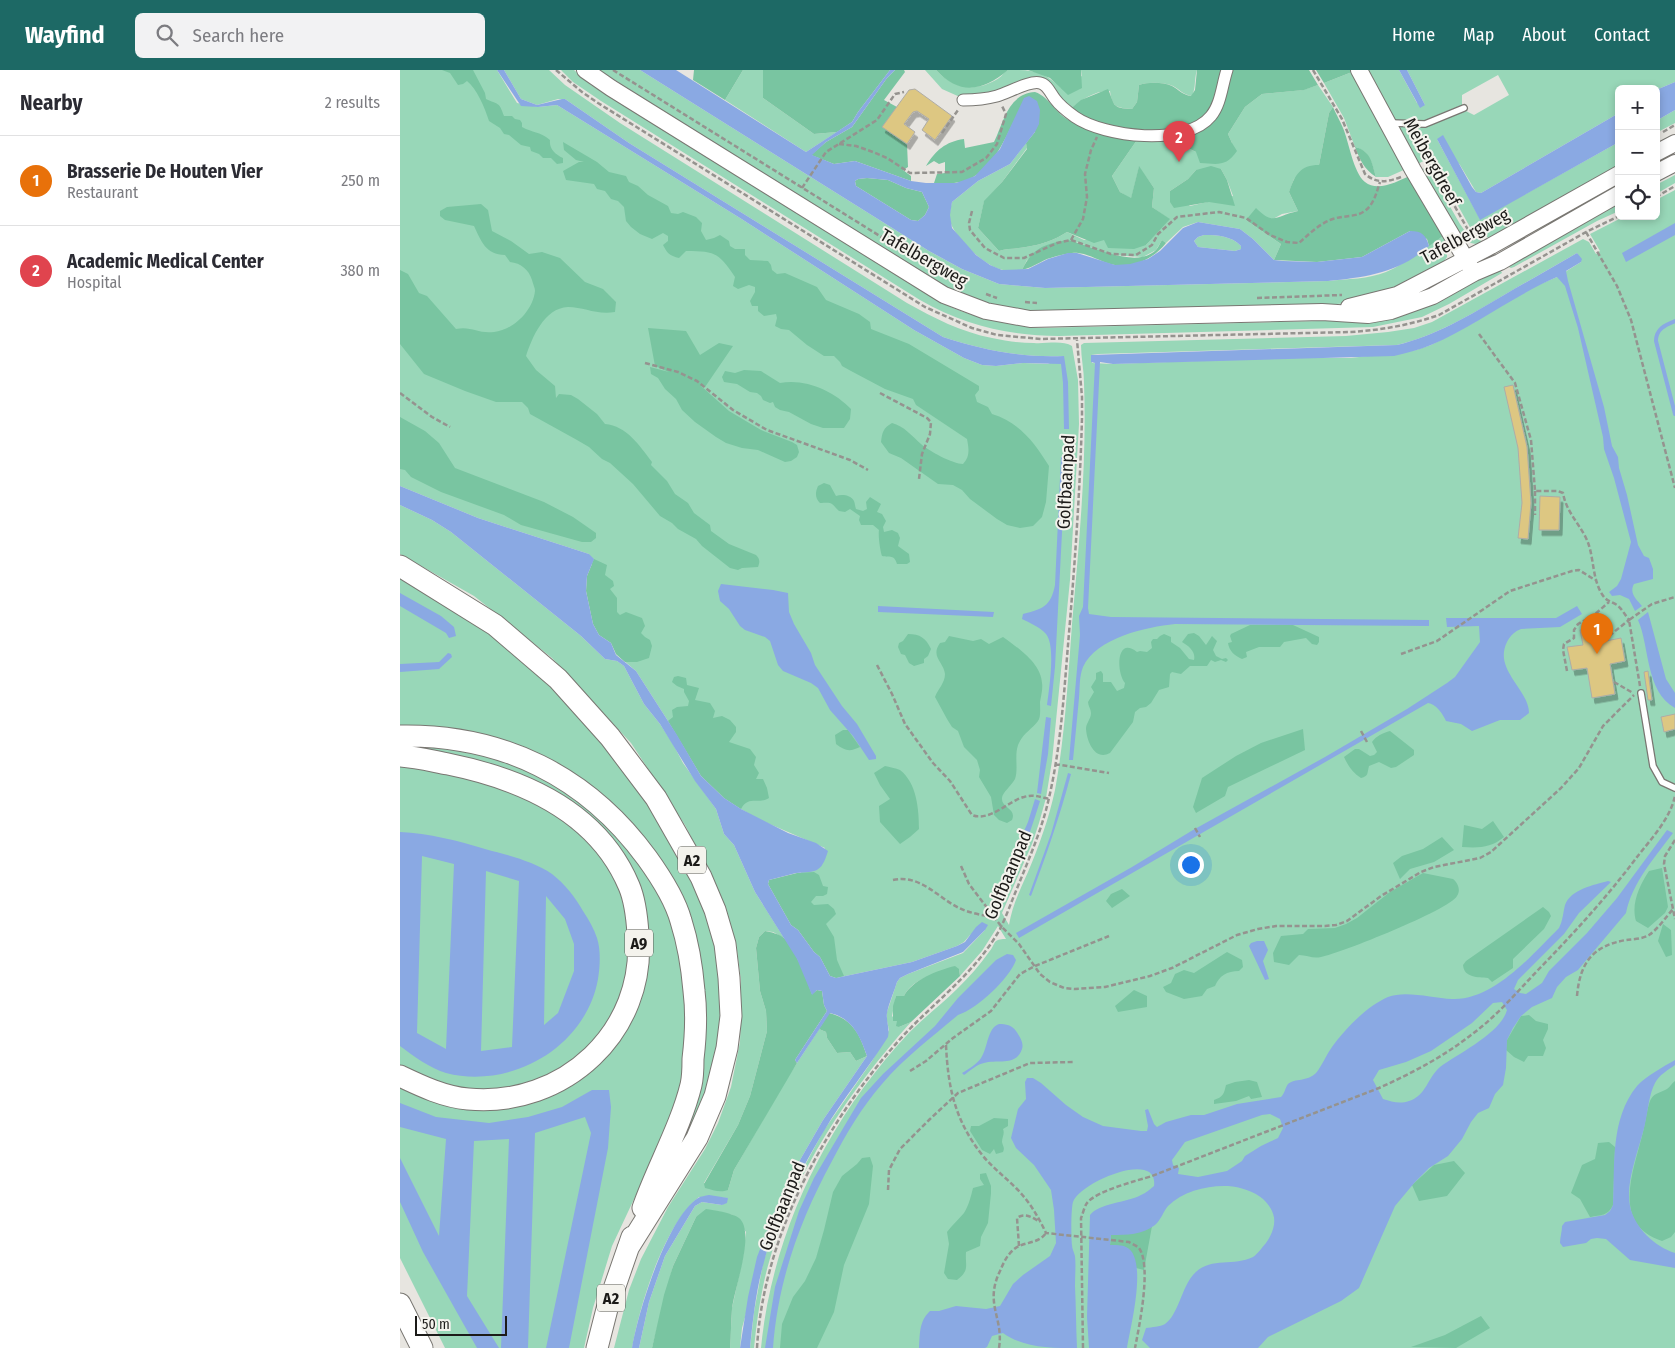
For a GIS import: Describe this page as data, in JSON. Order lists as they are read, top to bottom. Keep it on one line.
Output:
{"streets":{"highway":["A2","A9"],"street":["Meibergdreef","Tafelbergweg"],"path":["Golfbaanpad"]},"crossings":[["Meibergdreef","Tafelbergweg"]],"scale_bar":"50 m","page":{"header":"Wayfind","search":"Search here","nav":["Home","Map","About","Contact"],"heading":["Nearby","2 results"],"map_buttons":["+","−"],"pins":["2","1"],"list":[{"mark":"1","name":"Brasserie De Houten Vier","note":"Restaurant","value":"250 m"},{"mark":"2","name":"Academic Medical Center","note":"Hospital","value":"380 m"}],"scale":"50 m"}}
